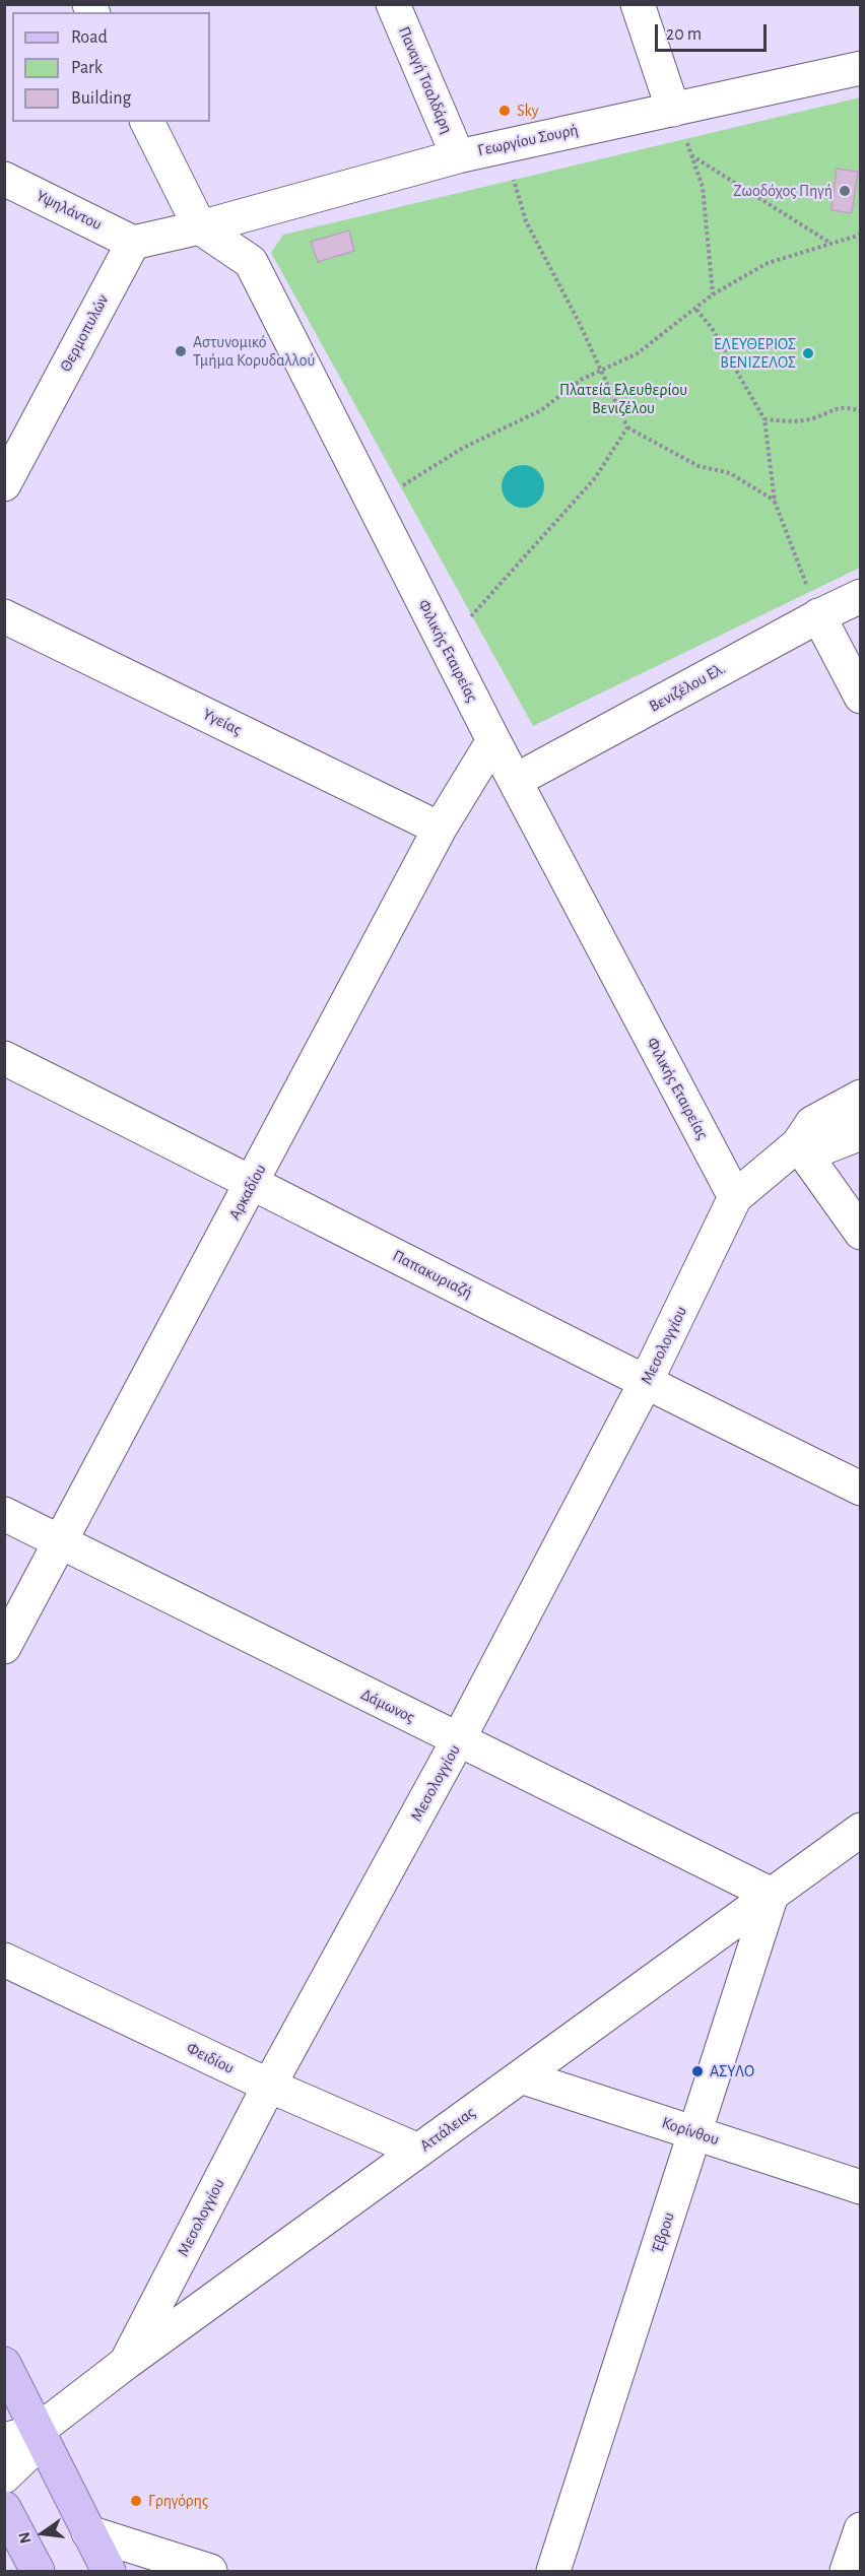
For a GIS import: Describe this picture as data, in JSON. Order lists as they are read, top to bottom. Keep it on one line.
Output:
{"streets":{"street":["Παναγή Τσαλδάρη","Γεωργίου Σουρή","Υψηλάντου","Θερμοπυλών","Φιλικής Εταιρείας","Βενιζέλου Ελ.","Υγείας","Αρκαδίου","Παπακυριαζή","Μεσολογγίου","Δάμωνος","Φειδίου","Αττάλειας","Κορίνθου","Έβρου"]},"crossings":[["Παναγή Τσαλδάρη","Γεωργίου Σουρή"],["Γεωργίου Σουρή","Φιλικής Εταιρείας"],["Υψηλάντου","Θερμοπυλών"],["Φιλικής Εταιρείας","Βενιζέλου Ελ."],["Φιλικής Εταιρείας","Αρκαδίου"],["Φιλικής Εταιρείας","Μεσολογγίου"],["Υγείας","Αρκαδίου"],["Αρκαδίου","Παπακυριαζή"],["Αρκαδίου","Δάμωνος"],["Παπακυριαζή","Μεσολογγίου"],["Μεσολογγίου","Δάμωνος"],["Μεσολογγίου","Φειδίου"],["Μεσολογγίου","Αττάλειας"],["Δάμωνος","Αττάλειας"],["Δάμωνος","Έβρου"],["Φειδίου","Αττάλειας"],["Αττάλειας","Κορίνθου"],["Αττάλειας","Έβρου"],["Κορίνθου","Έβρου"]],"parks":["Πλατεία Ελευθερίου Βενιζέλου"],"places":["Sky","Ζωοδόχος Πηγή","Αστυνομικό Τμήμα Κορυδαλλού","ΕΛΕΥΘΕΡΙΟΣ ΒΕΝΙΖΕΛΟΣ","ΑΣΥΛΟ","Γρηγόρης"],"legend":["Road","Park","Building"],"scale_bar":"20 m","north":"left"}
